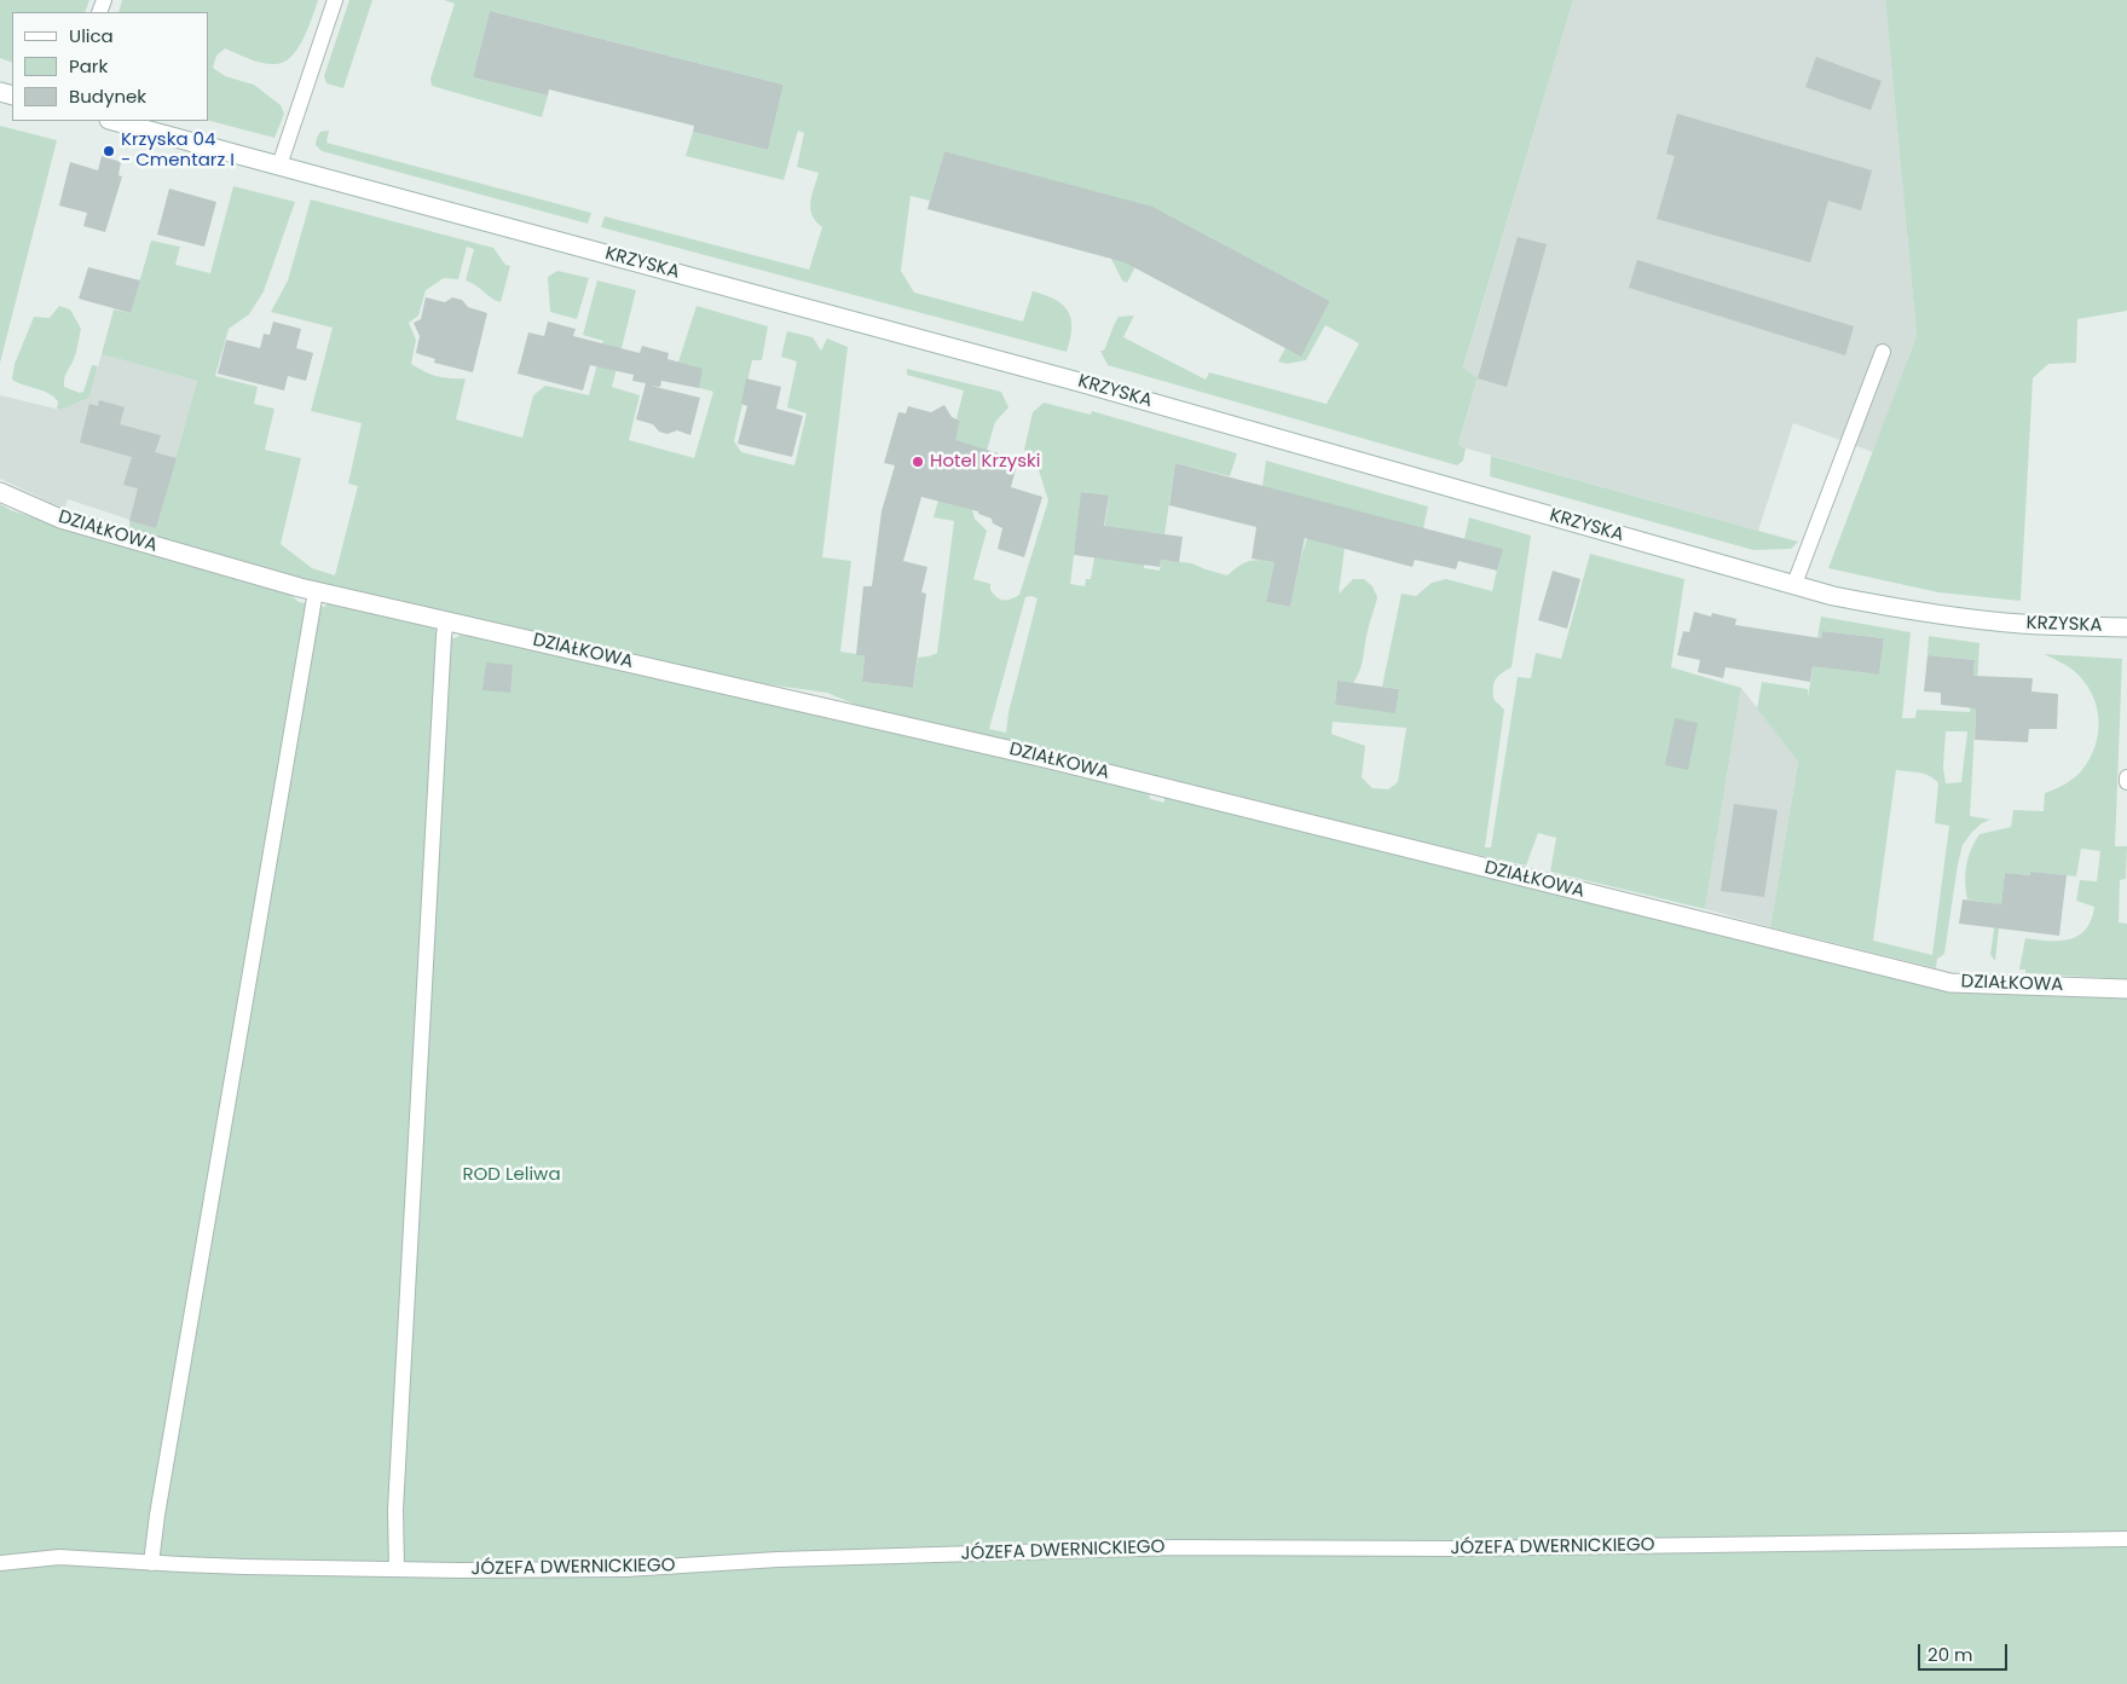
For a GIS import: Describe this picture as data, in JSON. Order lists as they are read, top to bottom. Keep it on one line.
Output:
{"streets":{"street":["KRZYSKA","DZIAŁKOWA"],"lane":["JÓZEFA DWERNICKIEGO"]},"parks":["ROD Leliwa"],"places":["Krzyska 04 - Cmentarz I","Hotel Krzyski"],"legend":["Ulica","Park","Budynek"],"scale_bar":"20 m"}
